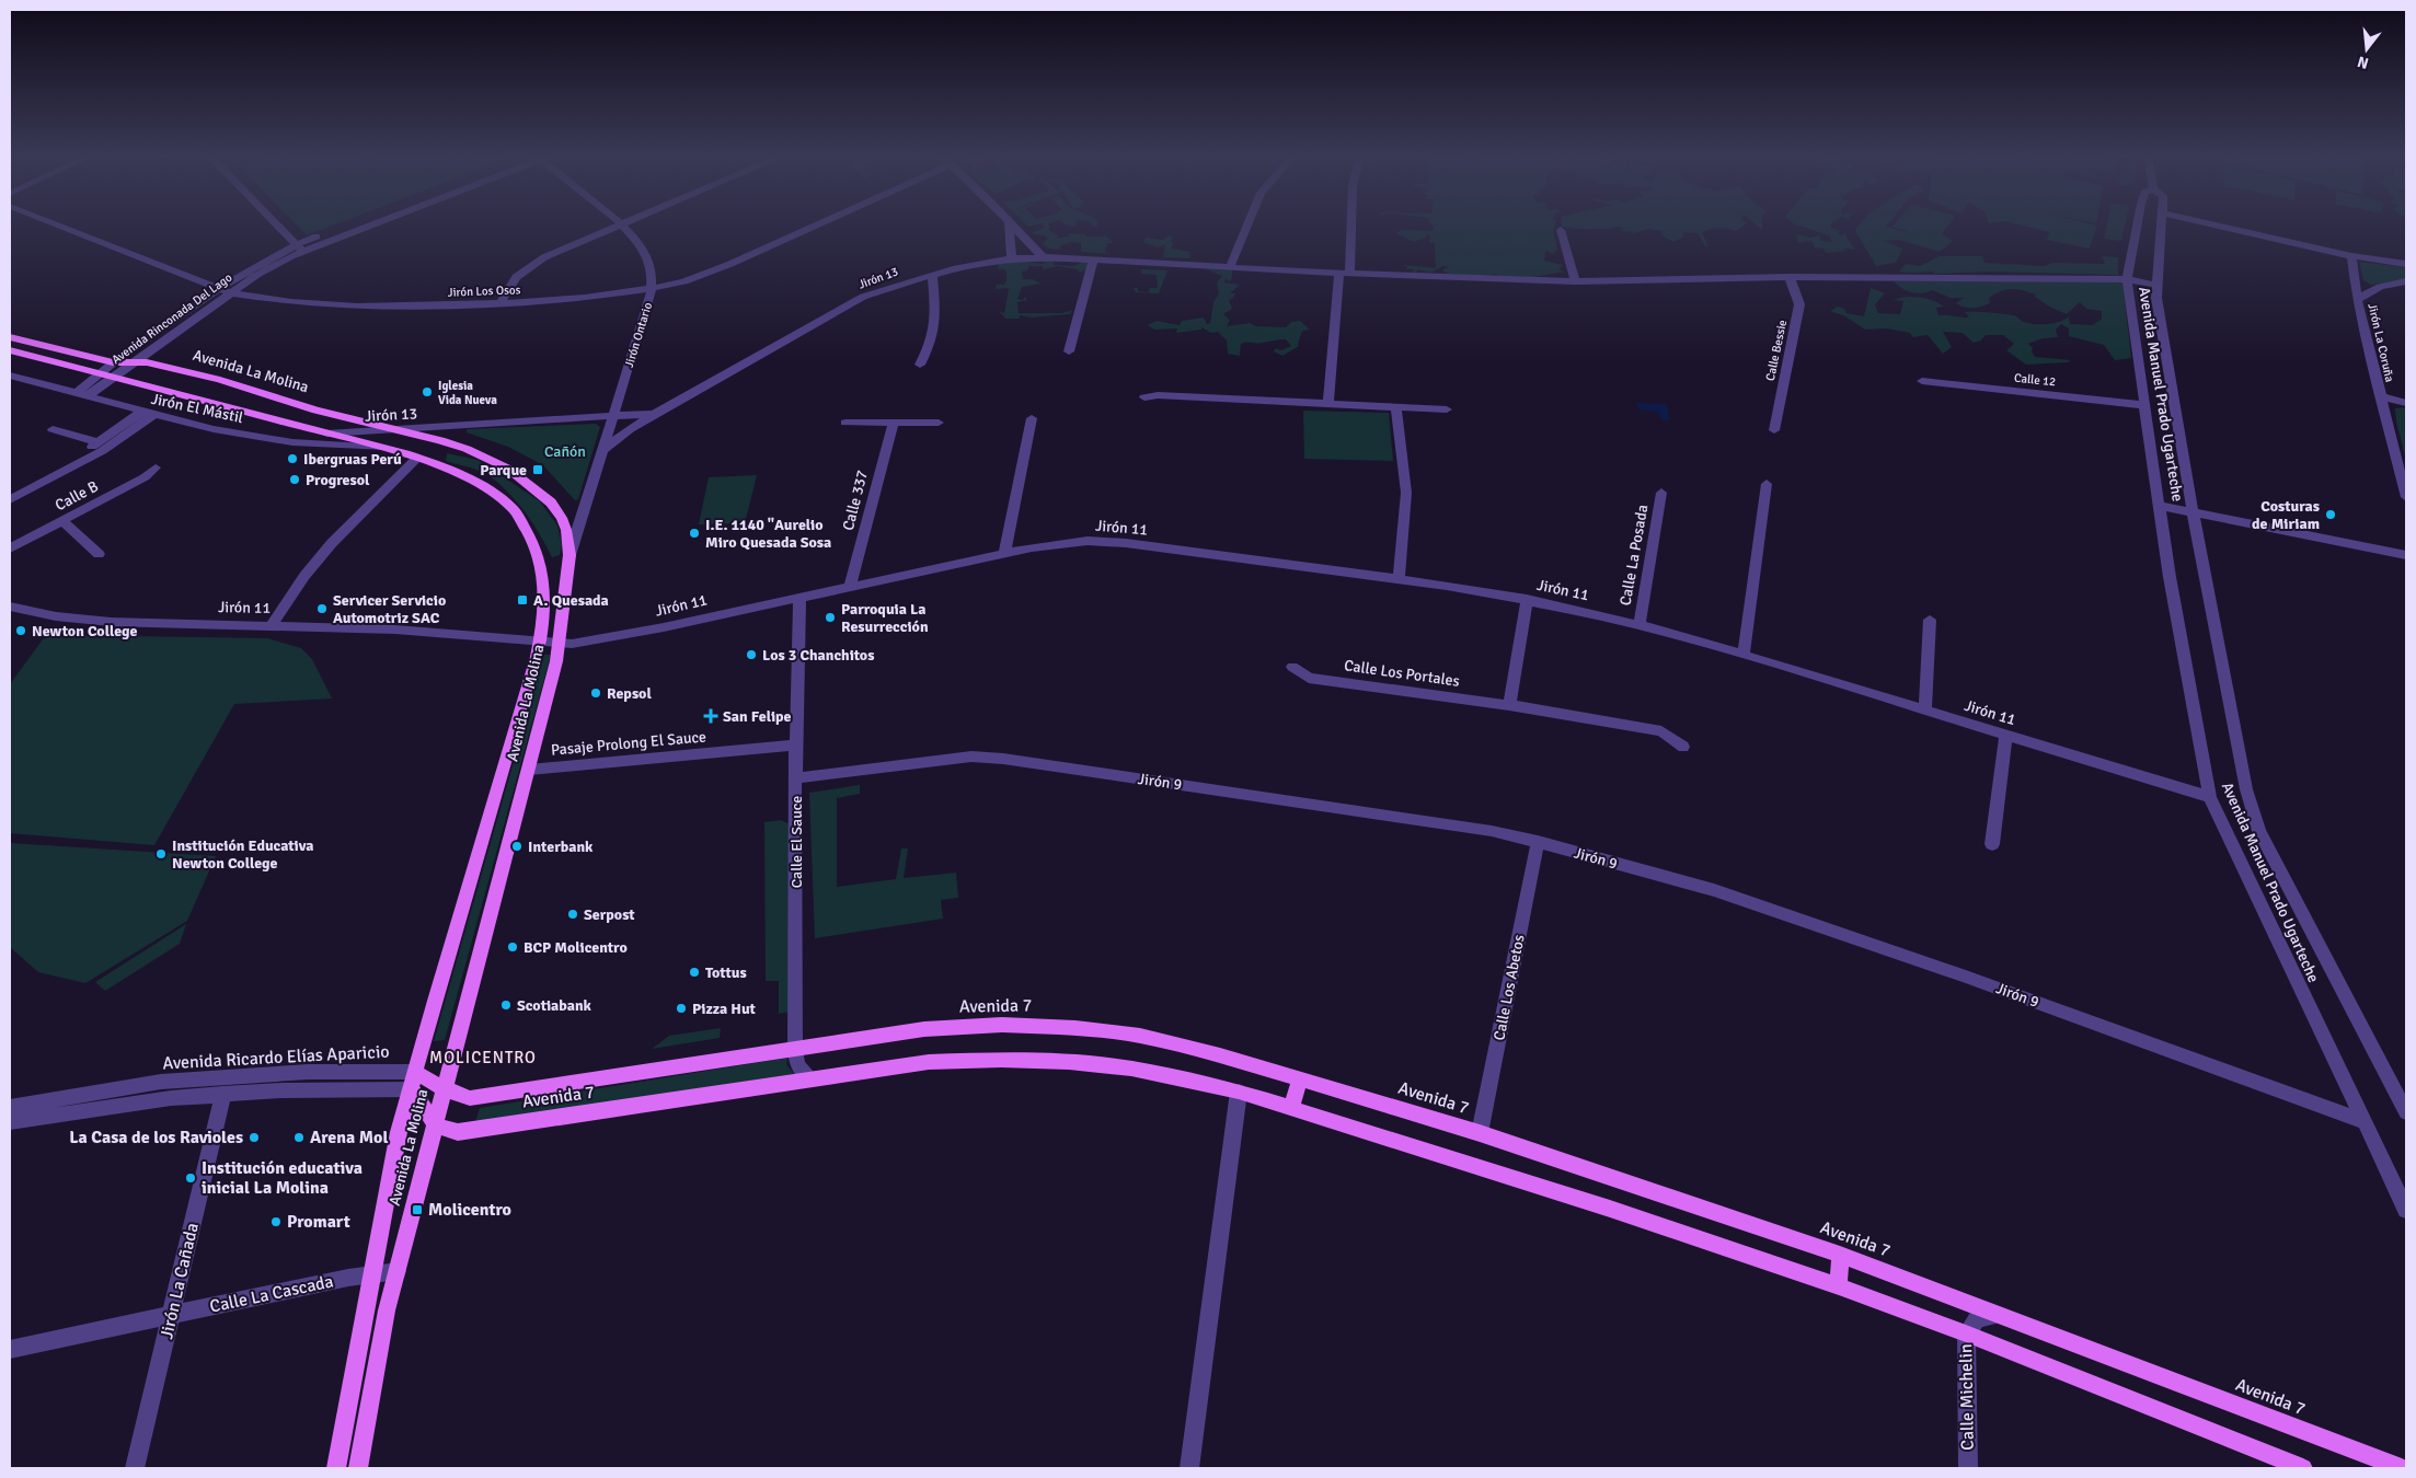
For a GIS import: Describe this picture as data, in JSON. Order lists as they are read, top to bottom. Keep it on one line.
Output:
{"streets":{"main road":["Avenida La Molina","Avenida 7"],"street":["Jirón 13","Jirón Los Osos","Avenida Rinconada Del Lago","Jirón Ontario","Jirón La Coruña","Calle Bessie","Calle 12","Avenida Manuel Prado Ugarteche","Jirón El Mástil","Calle B","Calle 337","Jirón 11","Calle La Posada","Calle Los Portales","Pasaje Prolong El Sauce","Jirón 9","Calle El Sauce","Calle Los Abetos","Avenida Ricardo Elías Aparicio","Jirón La Cañada","Calle La Cascada","Calle Michelin"]},"crossings":[["Jirón 13","Jirón Ontario"],["Jirón 13","Calle Bessie"],["Jirón 13","Avenida La Molina"],["Jirón 13","Avenida Manuel Prado Ugarteche"],["Jirón Los Osos","Avenida Rinconada Del Lago"],["Jirón Los Osos","Jirón Ontario"],["Avenida Rinconada Del Lago","Avenida La Molina"],["Avenida Rinconada Del Lago","Jirón El Mástil"],["Jirón Ontario","Avenida La Molina"],["Avenida La Molina","Jirón El Mástil"],["Avenida La Molina","Jirón 11"],["Avenida La Molina","Pasaje Prolong El Sauce"],["Avenida La Molina","Avenida 7"],["Avenida La Molina","Avenida Ricardo Elías Aparicio"],["Avenida La Molina","Calle La Cascada"],["Calle 12","Avenida Manuel Prado Ugarteche"],["Avenida Manuel Prado Ugarteche","Jirón 11"],["Avenida Manuel Prado Ugarteche","Jirón 9"],["Calle 337","Jirón 11"],["Jirón 11","Calle La Posada"],["Jirón 11","Calle El Sauce"],["Pasaje Prolong El Sauce","Calle El Sauce"],["Jirón 9","Calle El Sauce"],["Jirón 9","Calle Los Abetos"],["Calle El Sauce","Avenida 7"],["Calle Los Abetos","Avenida 7"],["Avenida 7","Avenida Ricardo Elías Aparicio"],["Avenida 7","Calle Michelin"],["Jirón La Cañada","Calle La Cascada"]],"districts":["MOLICENTRO"],"parks":["Cañón"],"places":{"other":["Iglesia Vida Nueva","Ibergruas Perú","Progresol","Costuras de Miriam","I.E. 1140 \"Aurelio Miro Quesada Sosa","Servicer Servicio Automotriz SAC","Parroquia La Resurrección","Newton College","Los 3 Chanchitos","Repsol","Interbank","Institución Educativa Newton College","Serpost","BCP Molicentro","Tottus","Scotiabank","Pizza Hut","La Casa de los Ravioles","Arena Mol","Institución educativa inicial La Molina","Promart"],"transit":["Parque","A. Quesada","Molicentro"],"health":["San Felipe"]},"north":"bottom"}
